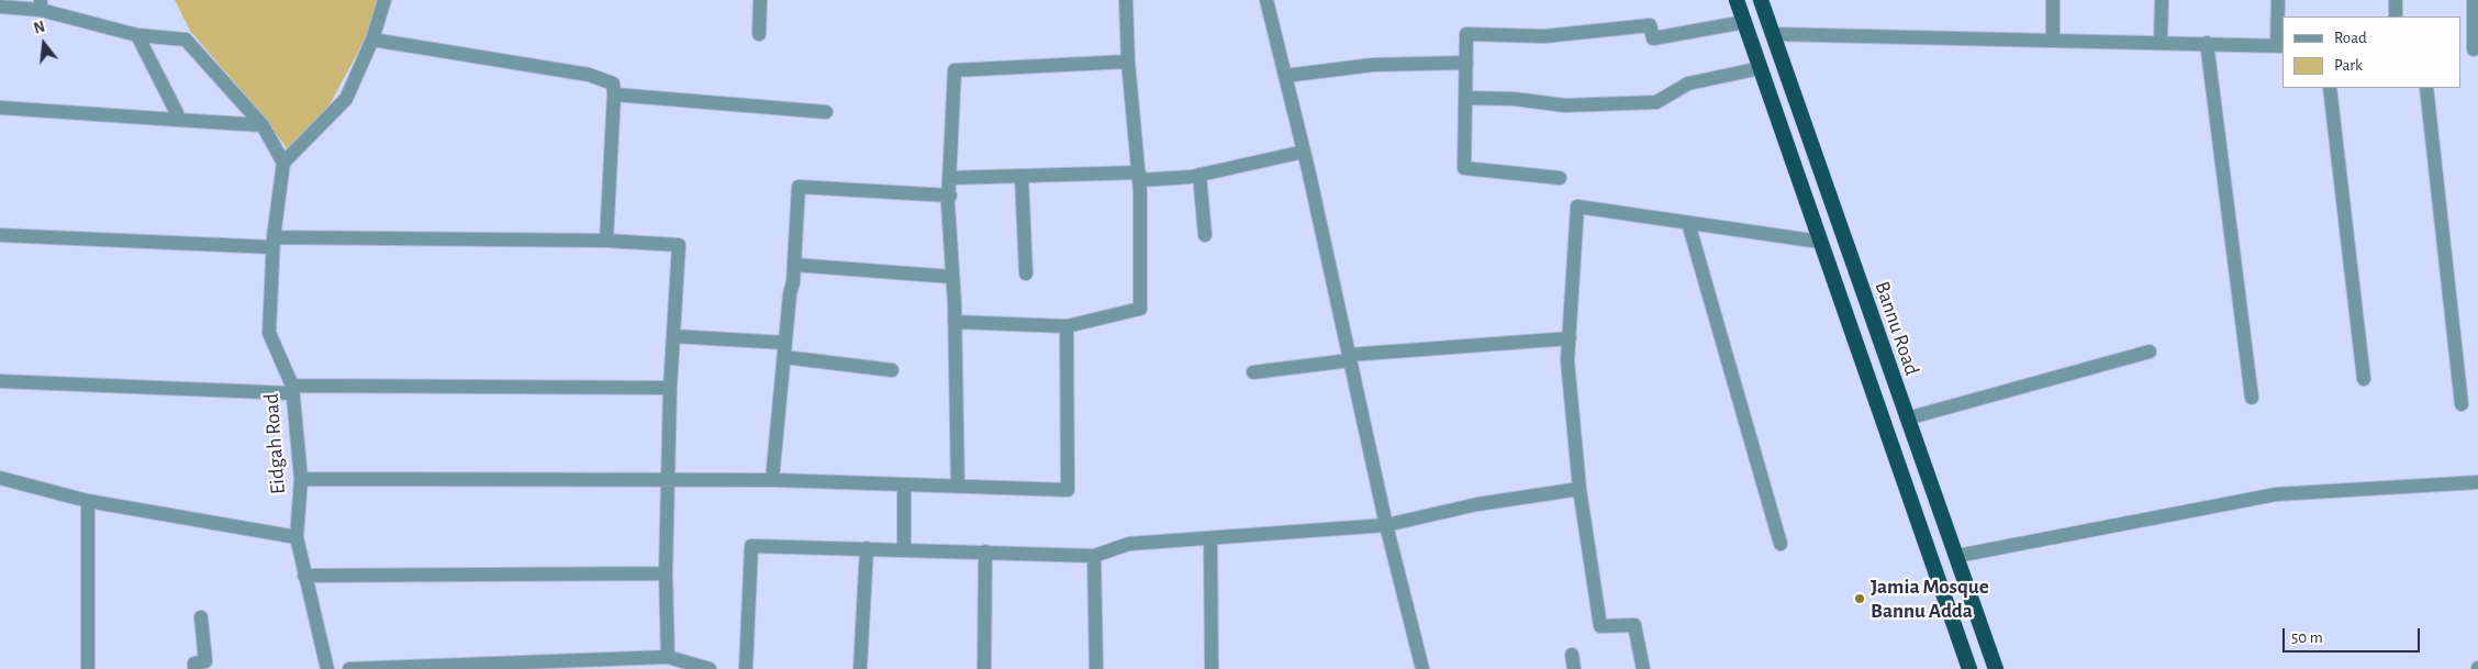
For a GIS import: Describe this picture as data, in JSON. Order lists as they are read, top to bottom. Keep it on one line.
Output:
{"streets":{"highway":["Bannu Road"],"street":["Eidgah Road"]},"places":["Jamia Mosque Bannu Adda"],"legend":["Road","Park"],"scale_bar":"50 m","north":"top"}
